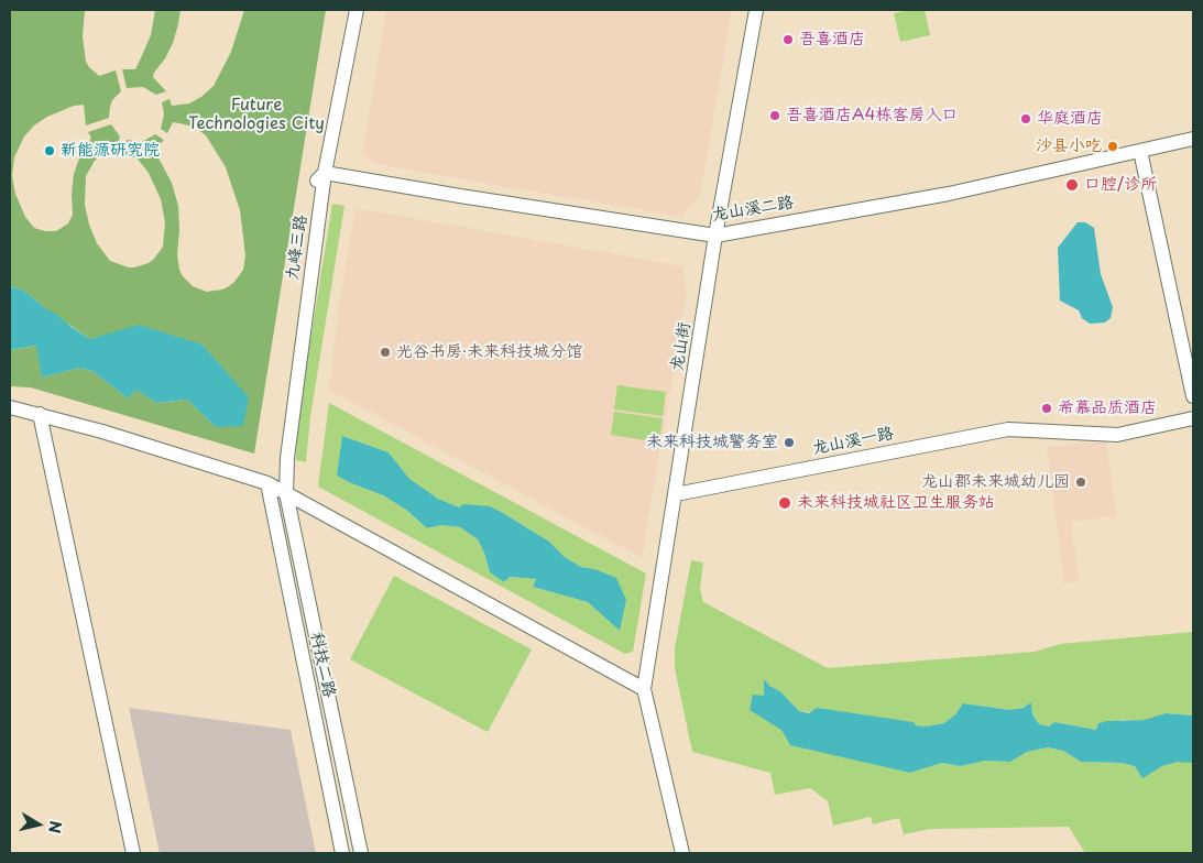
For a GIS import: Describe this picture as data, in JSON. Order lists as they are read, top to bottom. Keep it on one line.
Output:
{"streets":{"street":["龙山溪二路","九峰三路","龙山街","龙山溪一路","科技二路"]},"crossings":[["龙山溪二路","九峰三路"],["龙山溪二路","龙山街"],["九峰三路","科技二路"],["龙山街","龙山溪一路"]],"parks":["Future Technologies City"],"places":["吾喜酒店","吾喜酒店A4栋客房入口","华庭酒店","沙县小吃","新能源研究院","口腔/诊所","光谷书房·未来科技城分馆","希慕品质酒店","未来科技城警务室","龙山郡未来城幼儿园","未来科技城社区卫生服务站"],"north":"right"}
